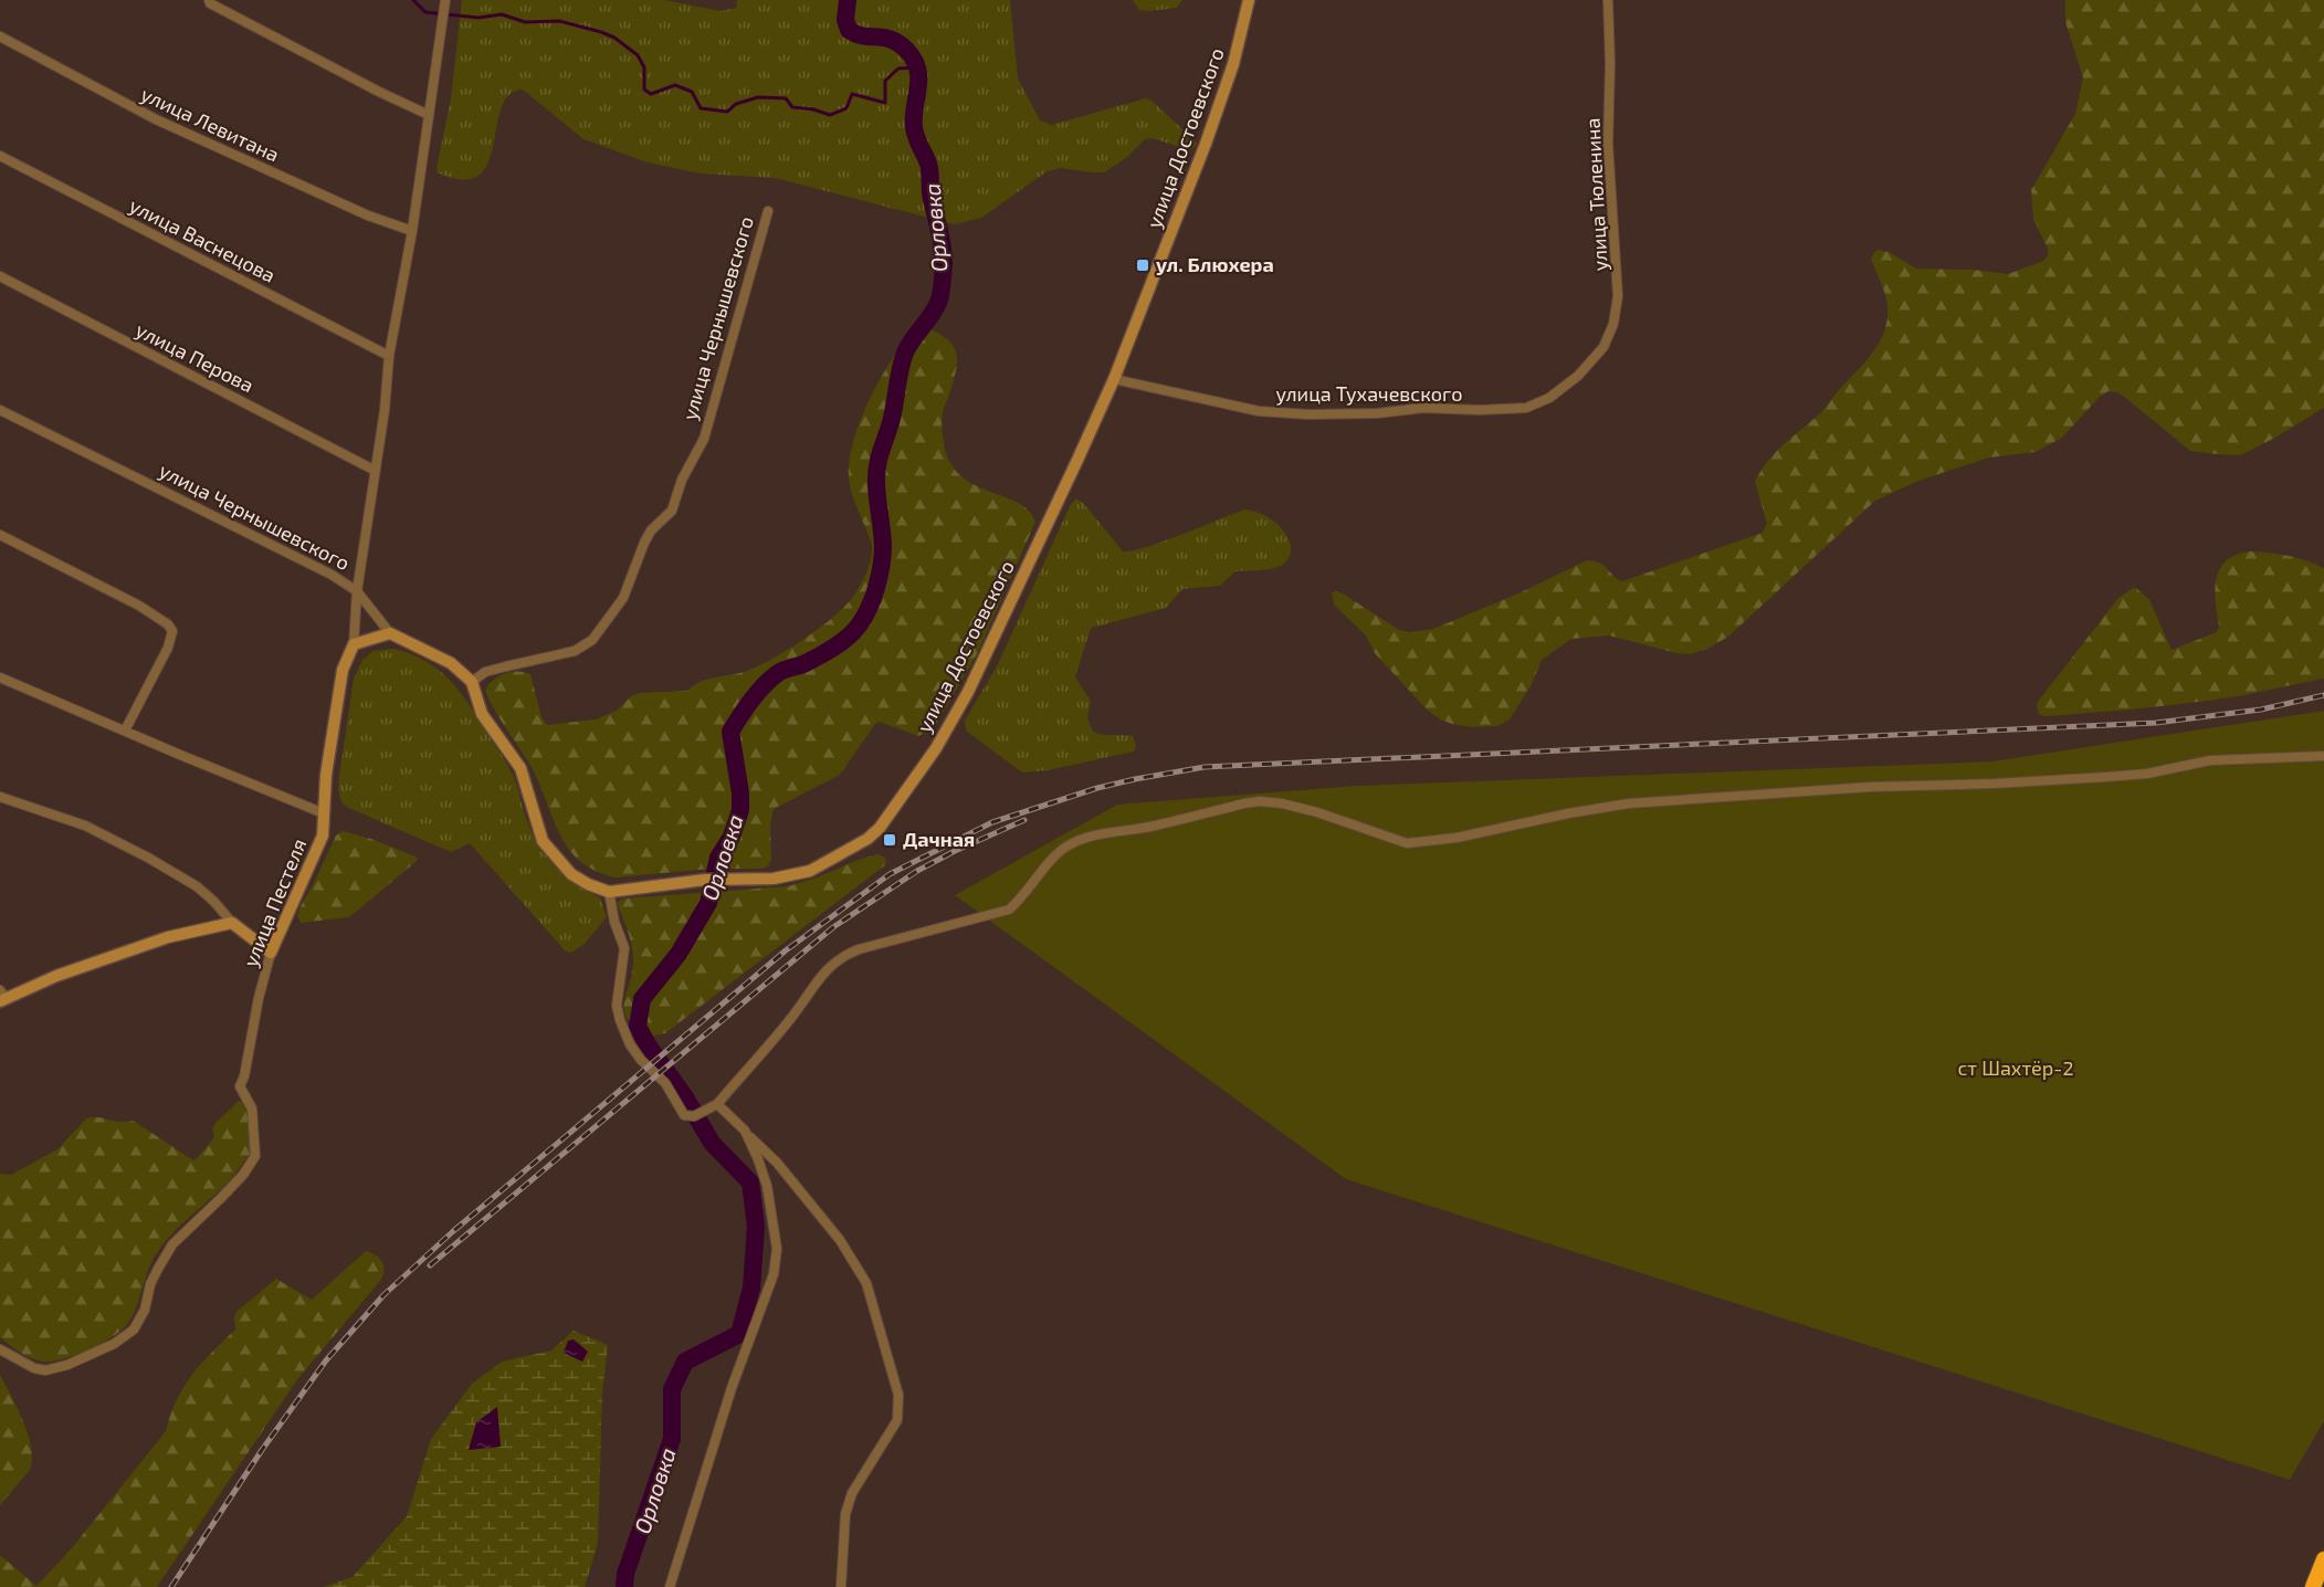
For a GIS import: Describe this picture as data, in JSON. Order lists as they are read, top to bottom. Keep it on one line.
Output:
{"streets":{"main road":["улица Достоевского","улица Чернышевского","улица Пестеля"],"street":["улица Левитана","улица Тюленина","улица Васнецова","улица Перова","улица Тухачевского"]},"crossings":[["улица Достоевского","улица Тухачевского"],["улица Тюленина","улица Тухачевского"]],"water":["Орловка"],"parks":["ст Шахтёр-2"],"places":{"transit":["ул. Блюхера","Дачная"]}}
